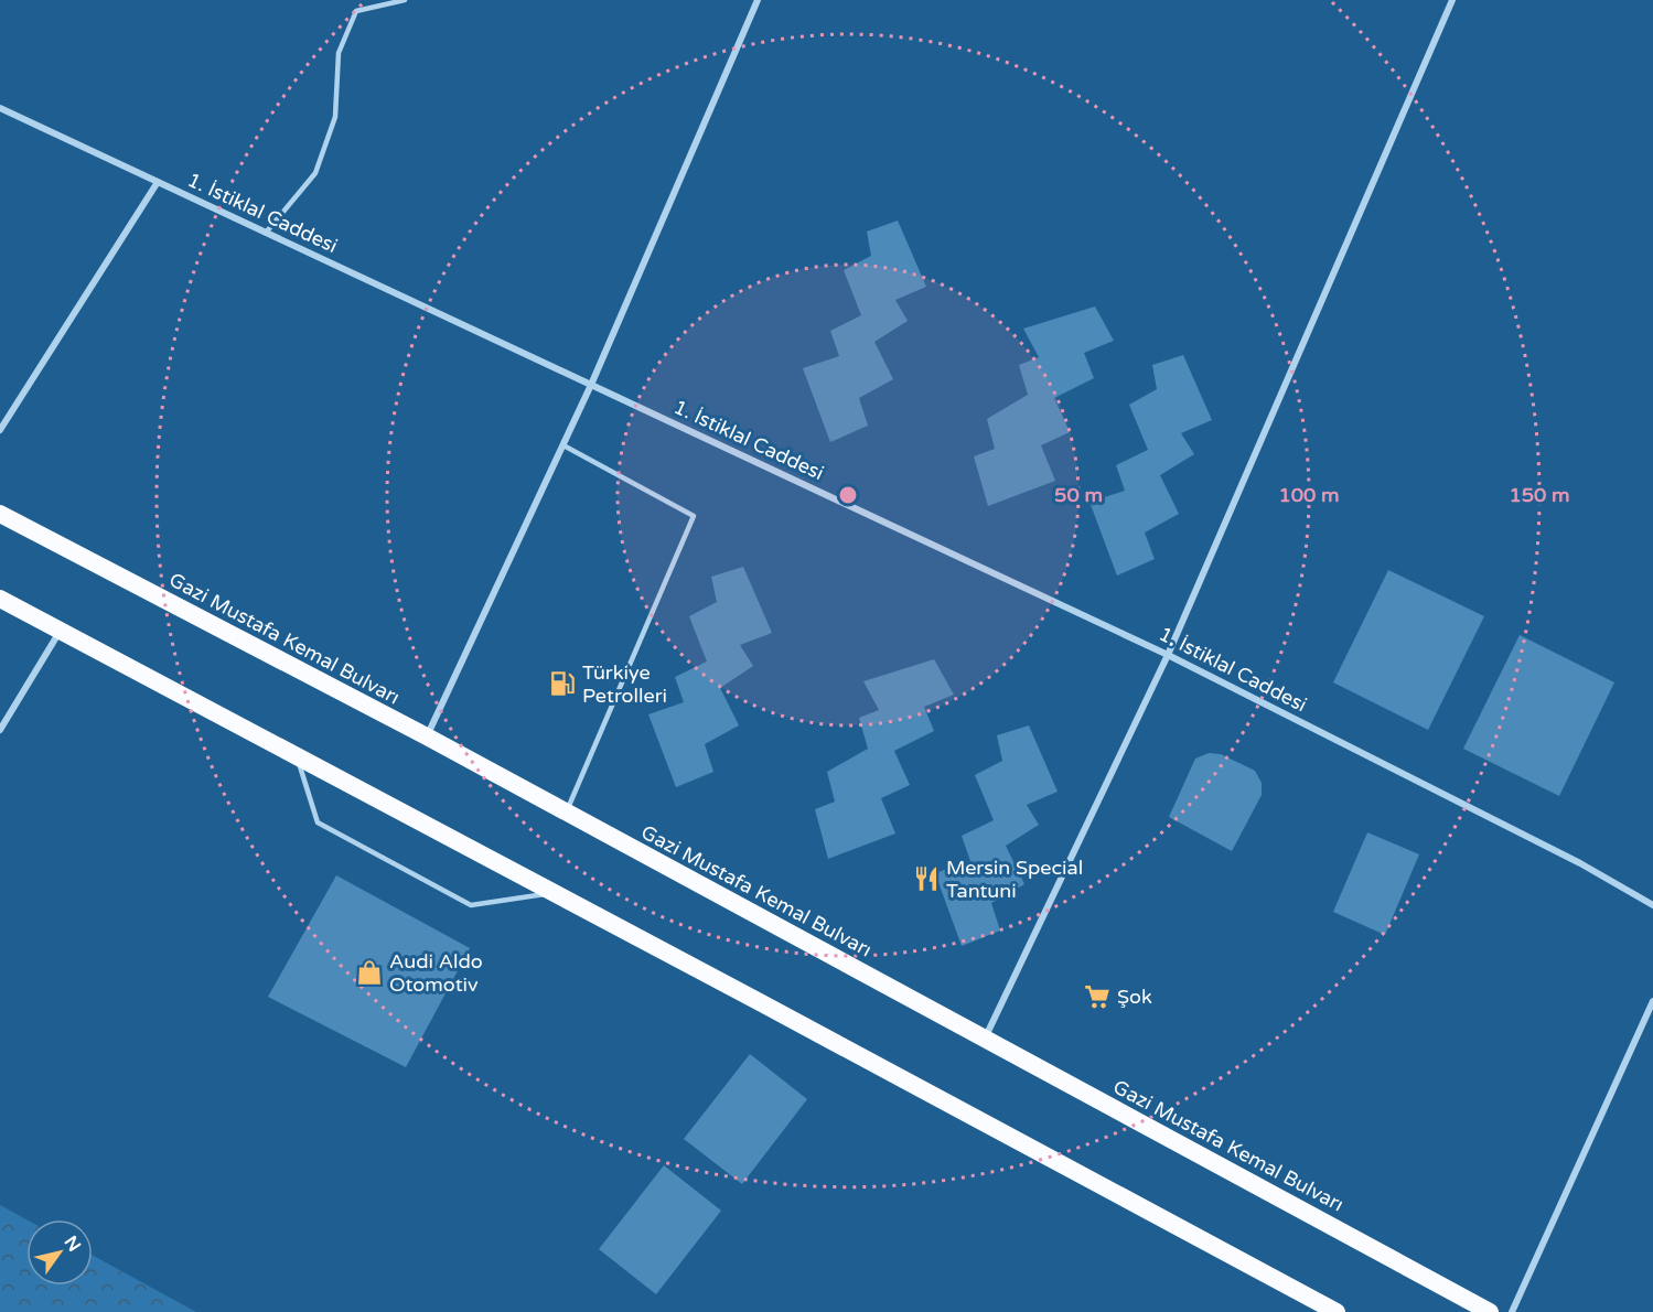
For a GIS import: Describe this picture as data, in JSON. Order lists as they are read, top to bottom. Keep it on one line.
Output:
{"streets":{"highway":["Gazi Mustafa Kemal Bulvarı"],"street":["1. İstiklal Caddesi"]},"places":{"fuel station":["Türkiye Petrolleri"],"restaurant":["Mersin Special Tantuni"],"shop":["Audi Aldo Otomotiv"],"supermarket":["Şok"]},"north":"top right","rings":["50 m","100 m","150 m"]}
